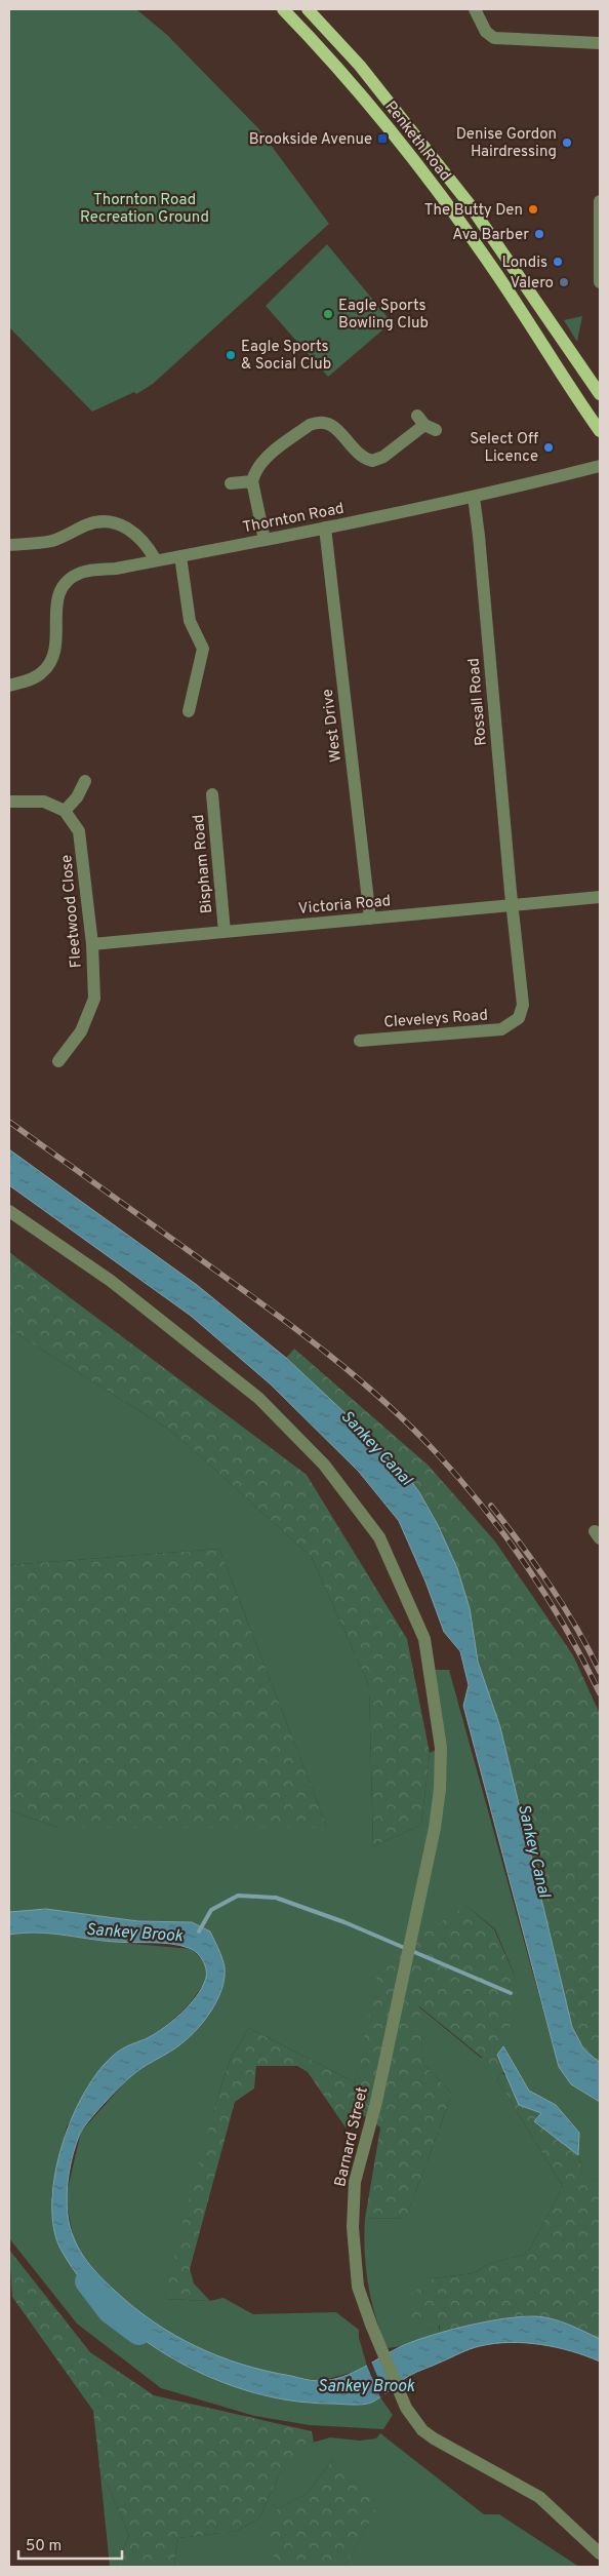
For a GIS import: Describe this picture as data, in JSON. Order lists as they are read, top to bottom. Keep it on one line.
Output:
{"streets":{"main road":["Penketh Road"],"street":["Thornton Road","Rossall Road","West Drive","Bispham Road","Victoria Road","Fleetwood Close","Cleveleys Road","Barnard Street"]},"crossings":[["Thornton Road","Rossall Road"],["Thornton Road","West Drive"],["Rossall Road","Victoria Road"],["Rossall Road","Cleveleys Road"],["West Drive","Victoria Road"],["Bispham Road","Victoria Road"],["Victoria Road","Fleetwood Close"],["Victoria Road","Cleveleys Road"]],"water":["Sankey Canal","Sankey Brook"],"parks":["Thornton Road Recreation Ground"],"places":{"transit":["Brookside Avenue"],"other":["Denise Gordon Hairdressing","The Butty Den","Ava Barber","Londis","Valero","Eagle Sports Bowling Club","Eagle Sports & Social Club","Select Off Licence"]},"scale_bar":"50 m"}
